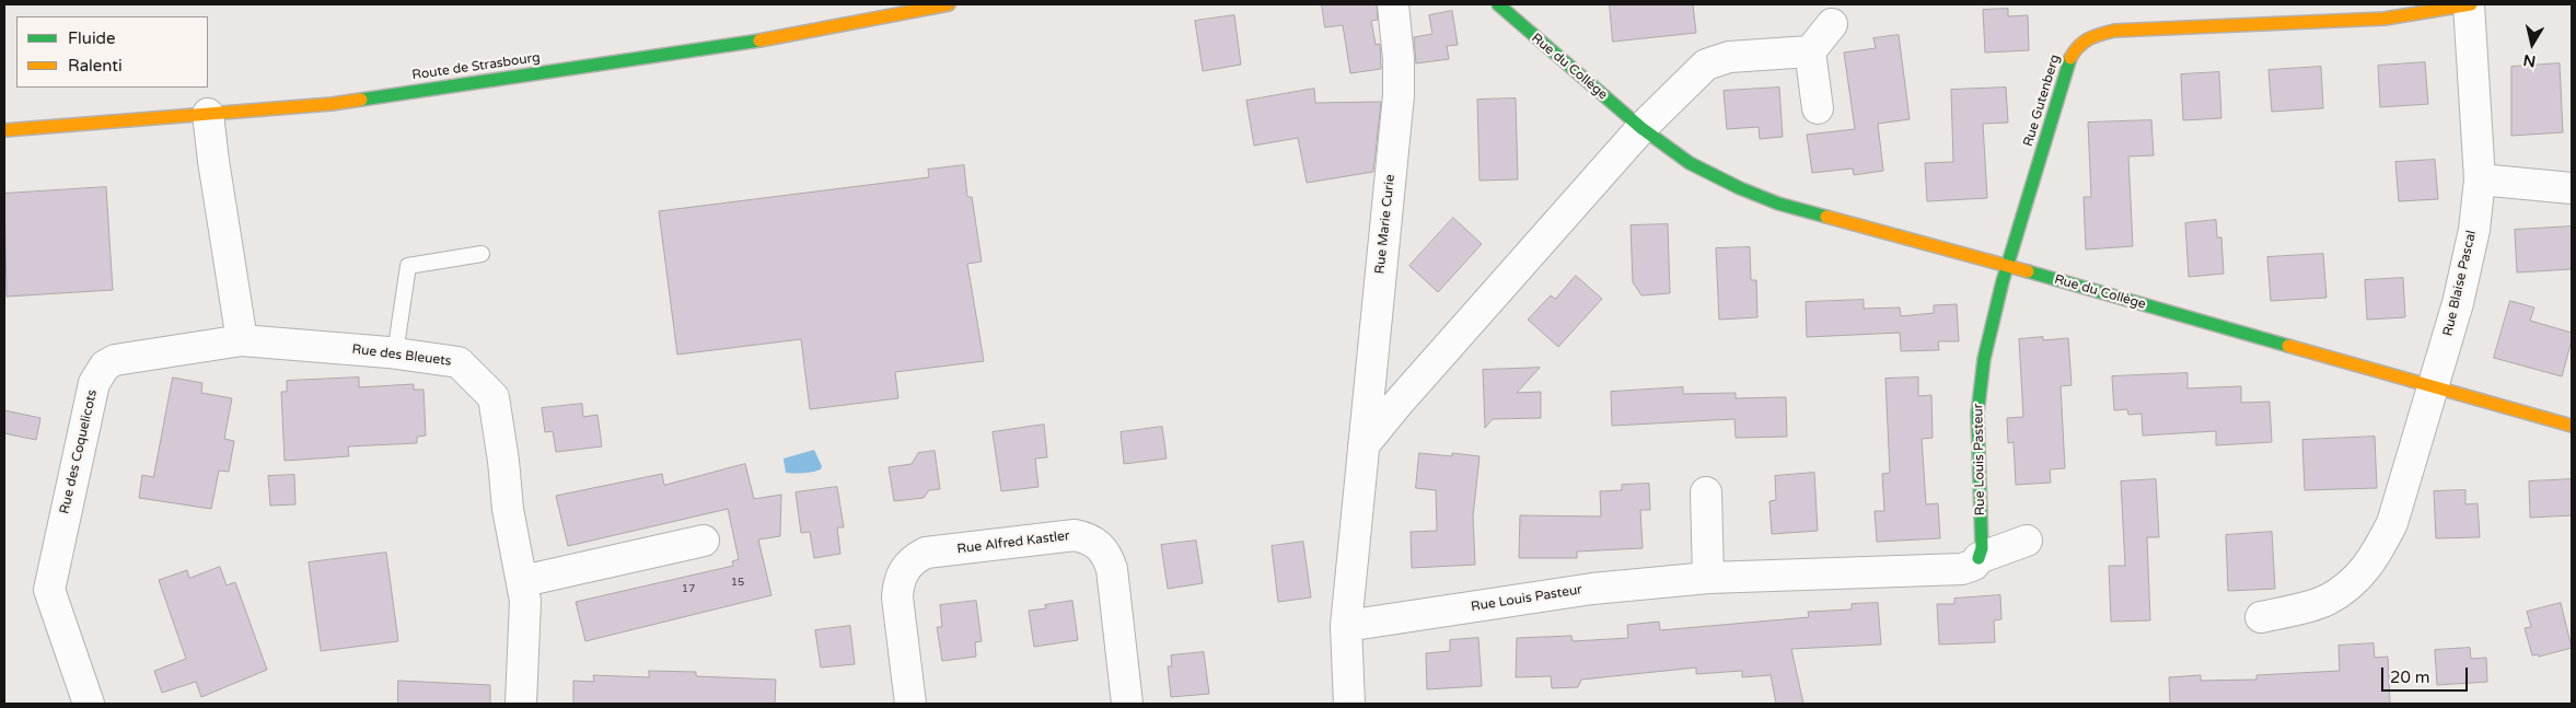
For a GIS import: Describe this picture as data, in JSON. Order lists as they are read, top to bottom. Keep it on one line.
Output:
{"streets":{"street":["Route de Strasbourg","Rue du Collège","Rue Gutenberg","Rue Marie Curie","Rue Blaise Pascal","Rue des Bleuets","Rue des Coquelicots","Rue Louis Pasteur","Rue Alfred Kastler"]},"crossings":[["Rue du Collège","Rue Gutenberg"],["Rue du Collège","Rue Blaise Pascal"],["Rue du Collège","Rue Louis Pasteur"],["Rue Gutenberg","Rue Blaise Pascal"],["Rue Gutenberg","Rue Louis Pasteur"],["Rue Marie Curie","Rue Louis Pasteur"],["Rue des Bleuets","Rue des Coquelicots"]],"house_numbers":["15","17"],"legend":["Fluide","Ralenti"],"scale_bar":"20 m","north":"bottom"}
